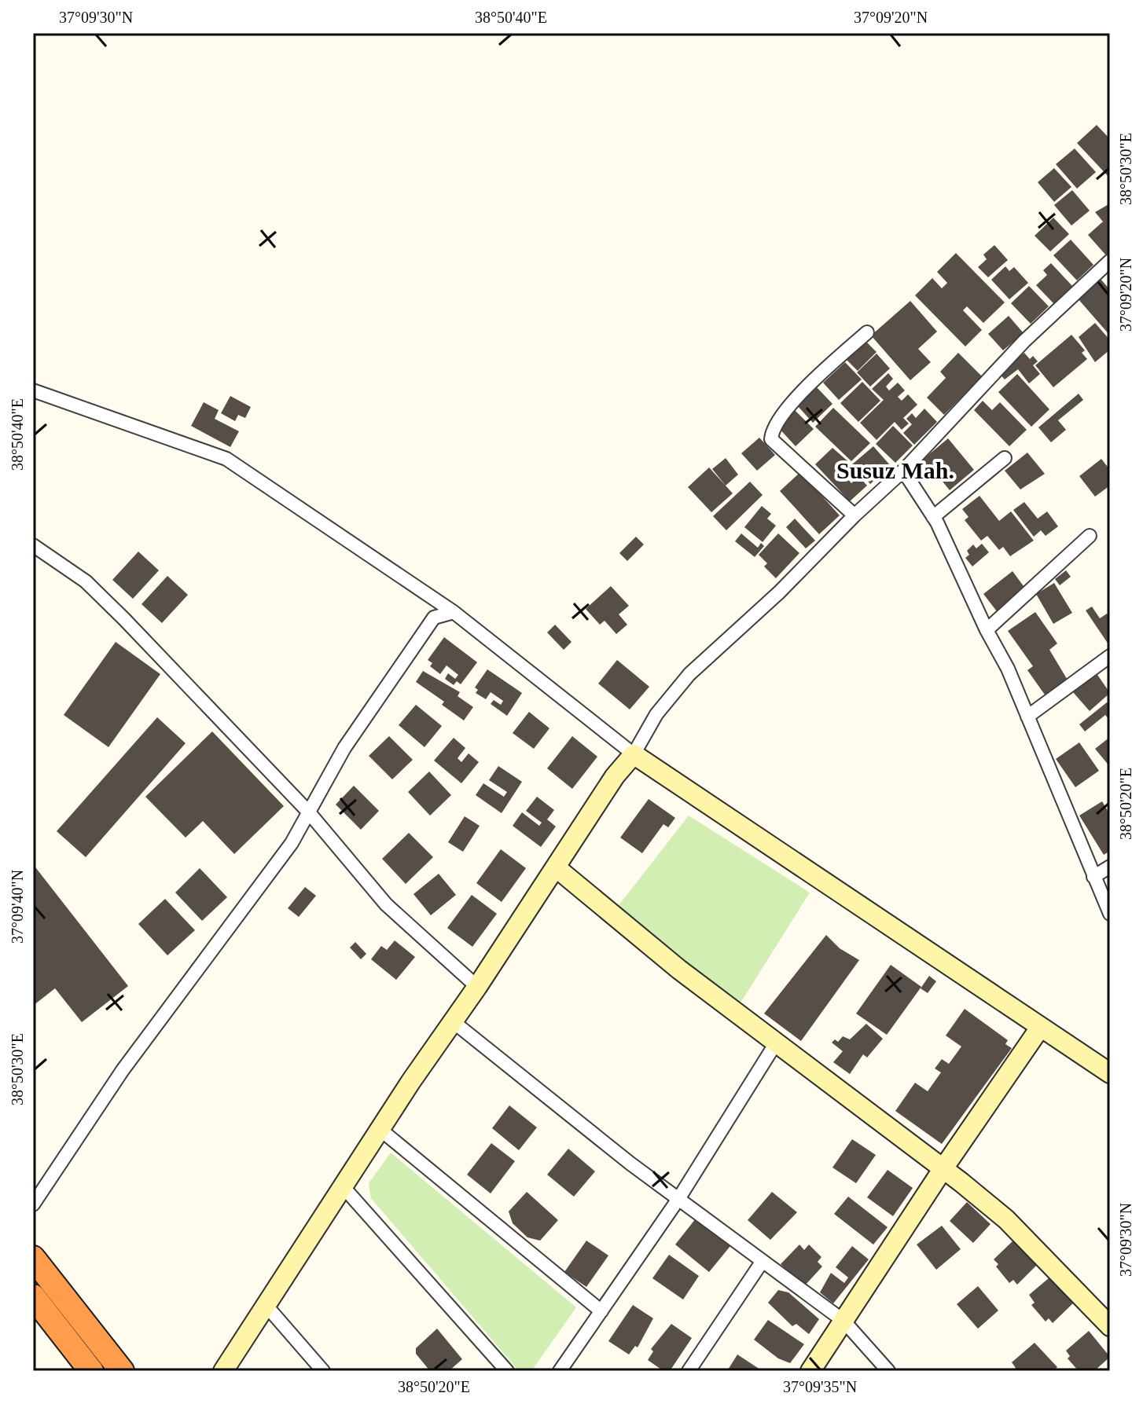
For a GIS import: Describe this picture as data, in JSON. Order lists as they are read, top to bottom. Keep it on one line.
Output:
{"districts":["Susuz Mah."],"coordinates":["37°09'30\"N","38°50'40\"E","37°09'20\"N","38°50'30\"E","38°50'20\"E","37°09'40\"N","37°09'35\"N"]}
